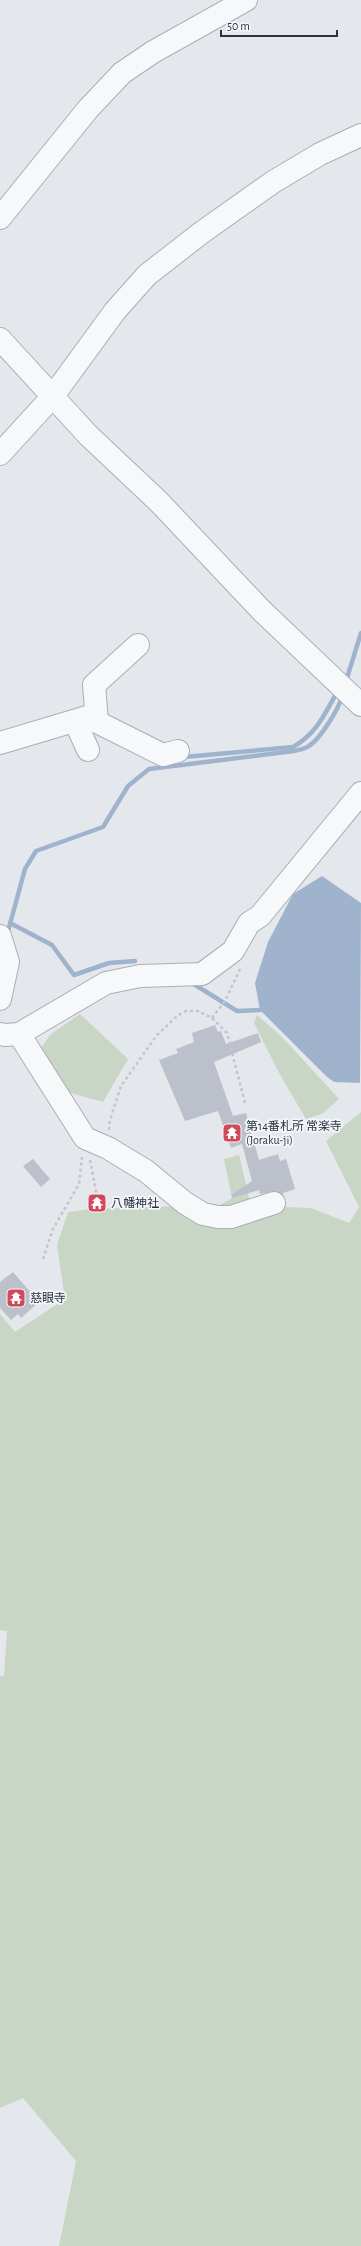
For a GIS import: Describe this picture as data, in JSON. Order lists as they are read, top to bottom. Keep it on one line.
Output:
{"places":{"temple":["第14番札所 常楽寺 (Joraku-ji)","八幡神社","慈眼寺"]},"scale_bar":"50 m"}
